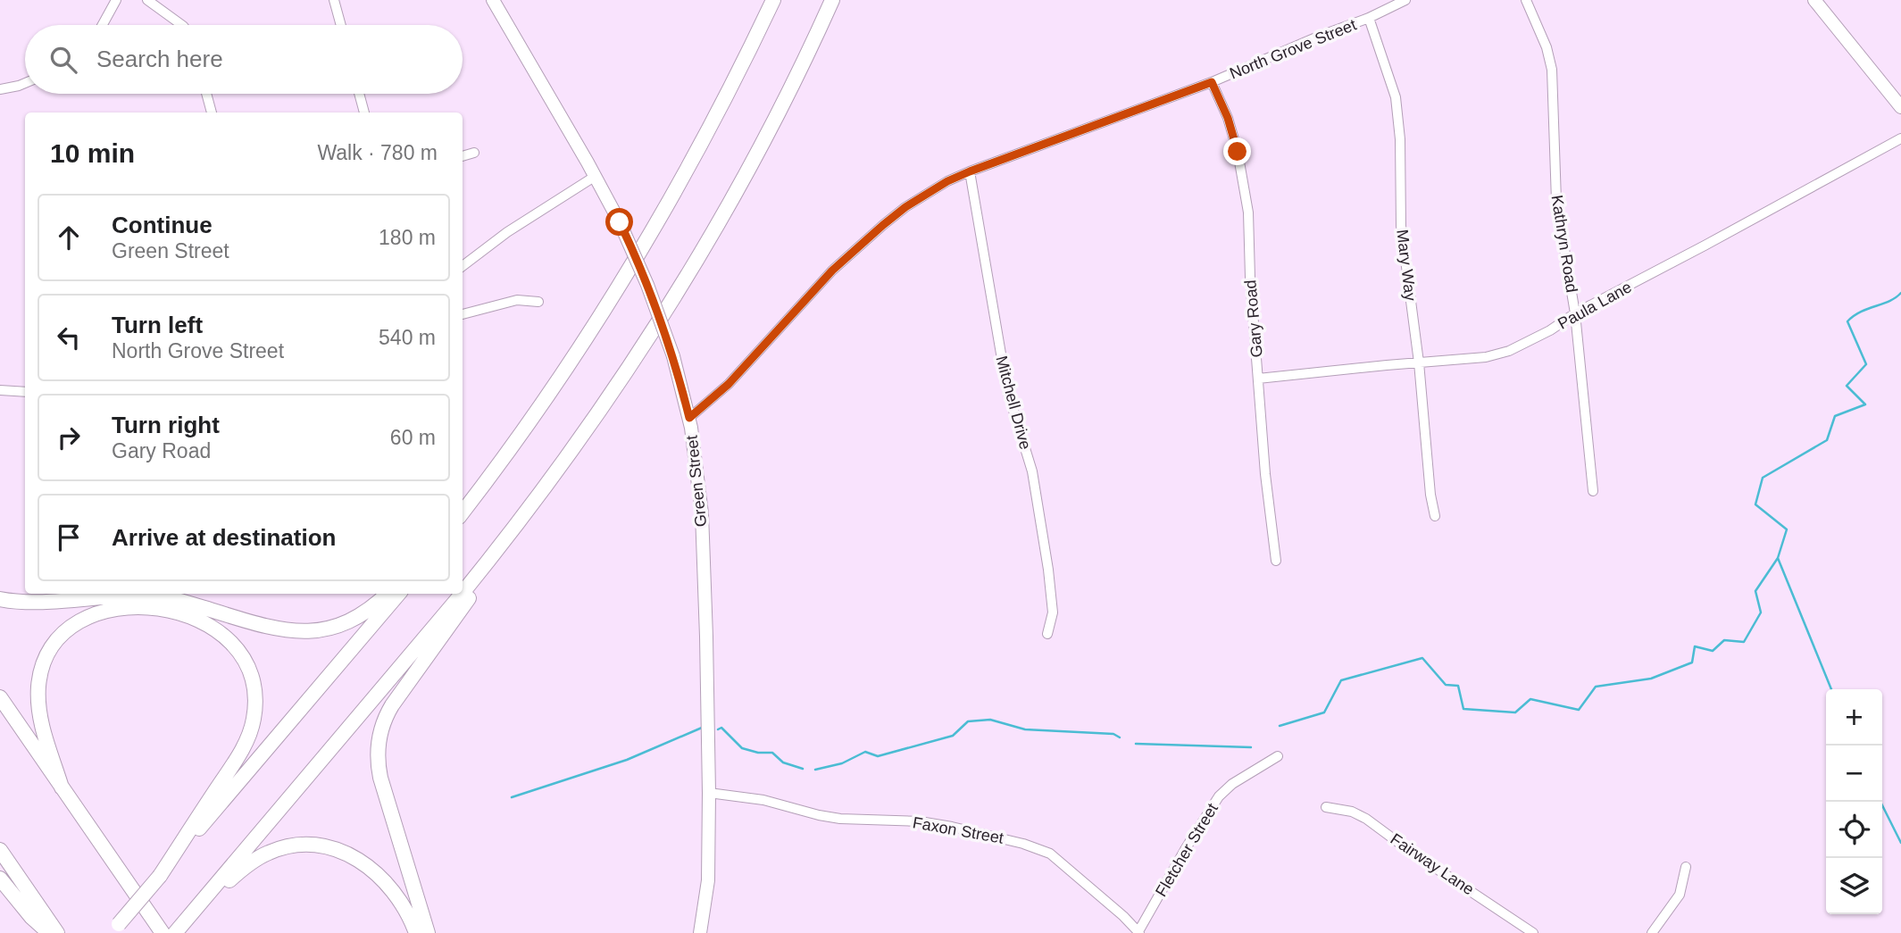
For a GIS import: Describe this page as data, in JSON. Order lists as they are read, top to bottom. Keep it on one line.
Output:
{"streets":{"main road":["Green Street"],"street":["North Grove Street","Kathryn Road","Mary Way","Paula Lane","Gary Road","Mitchell Drive","Faxon Street","Fletcher Street","Fairway Lane"]},"crossings":[["North Grove Street","Mary Way"],["North Grove Street","Gary Road"],["North Grove Street","Mitchell Drive"],["North Grove Street","Green Street"],["Kathryn Road","Paula Lane"],["Mary Way","Paula Lane"],["Paula Lane","Gary Road"],["Green Street","Faxon Street"],["Faxon Street","Fletcher Street"]],"page":{"search":"Search here","heading":["10 min","Walk · 780 m"],"list":[["Continue","Green Street","180 m"],["Turn left","North Grove Street","540 m"],["Turn right","Gary Road","60 m"],"Arrive at destination"],"map_buttons":["+","−"]}}
